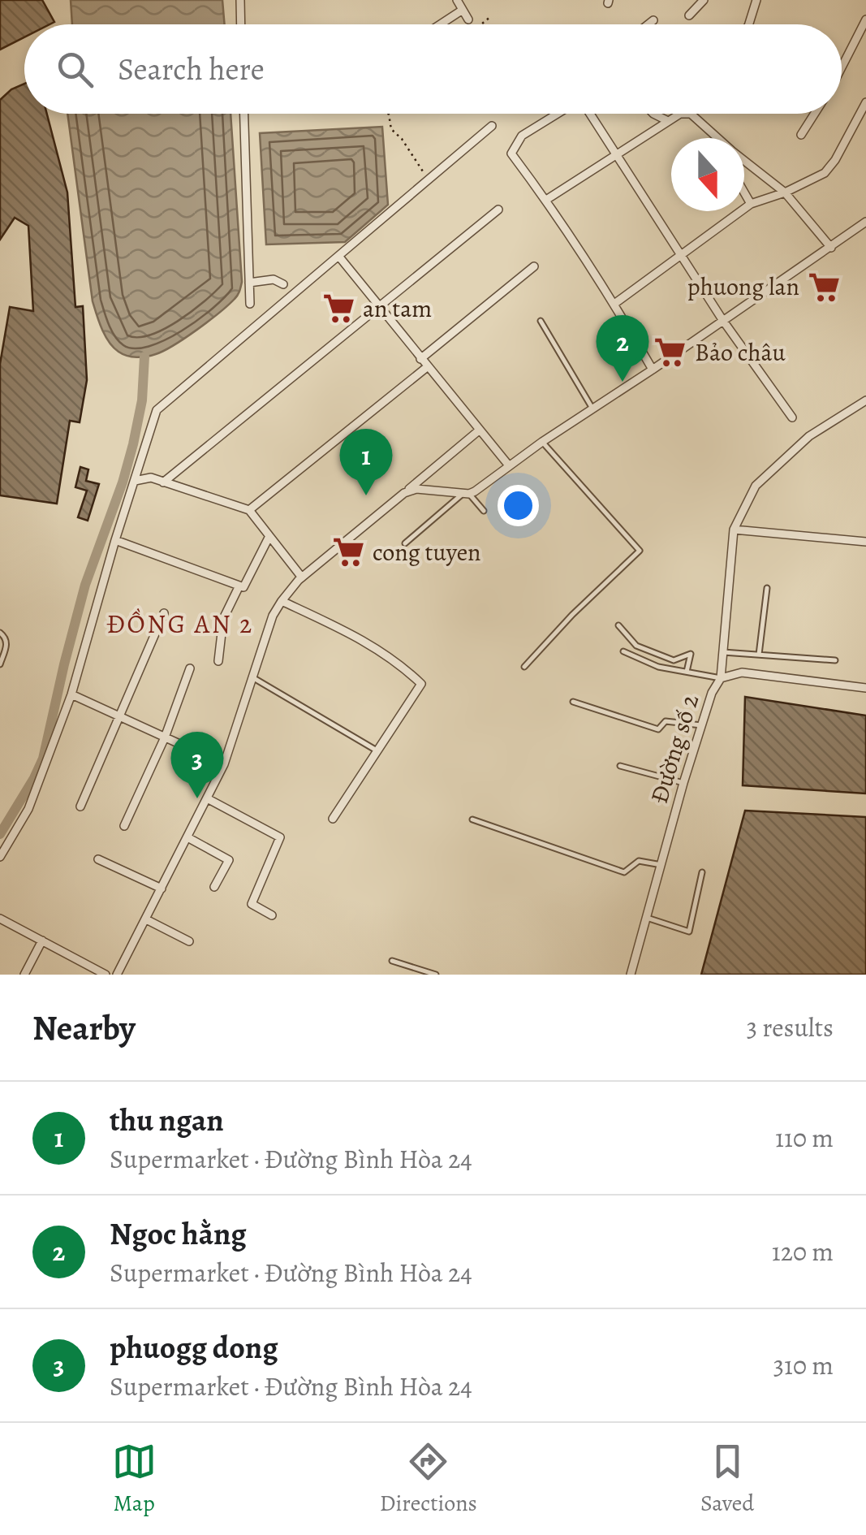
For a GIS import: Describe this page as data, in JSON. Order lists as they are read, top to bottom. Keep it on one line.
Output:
{"streets":{"street":["Đường số 2"]},"districts":["ĐỒNG AN 2"],"places":{"supermarket":["phuong lan","an tam","Bảo châu","cong tuyen"]},"north":"bottom","page":{"search":"Search here","pins":["2","1","3"],"heading":["Nearby","3 results"],"list":[{"mark":"1","name":"thu ngan","note":"Supermarket · Đường Bình Hòa 24","value":"110 m"},{"mark":"2","name":"Ngoc hằng","note":"Supermarket · Đường Bình Hòa 24","value":"120 m"},{"mark":"3","name":"phuogg dong","note":"Supermarket · Đường Bình Hòa 24","value":"310 m"}],"nav":["Map","Directions","Saved"]}}
